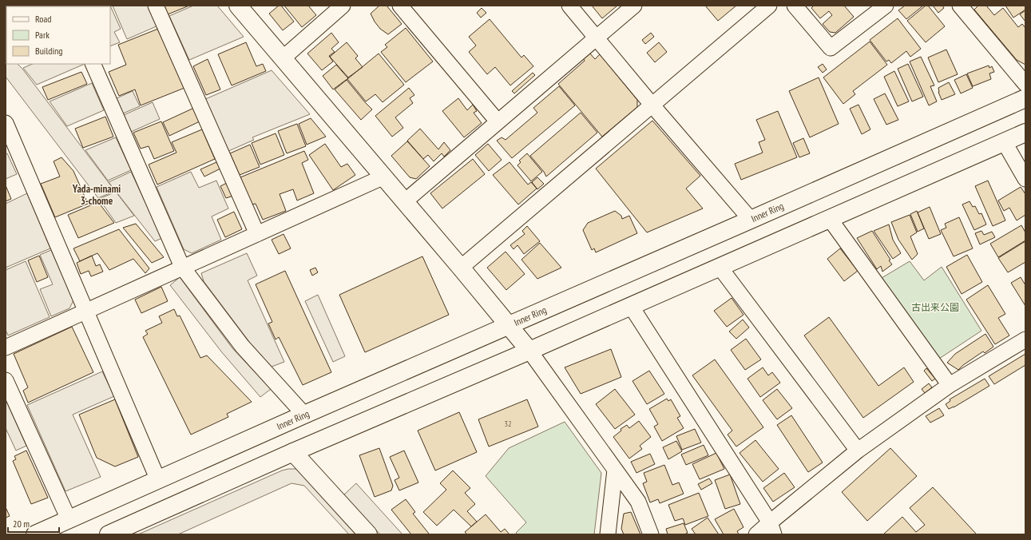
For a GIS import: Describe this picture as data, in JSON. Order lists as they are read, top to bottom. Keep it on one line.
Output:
{"streets":{"main road":["Inner Ring"]},"districts":["Yada-minami 3-chome"],"parks":["古出来公園"],"house_numbers":["32"],"legend":["Road","Park","Building"],"scale_bar":"20 m"}
